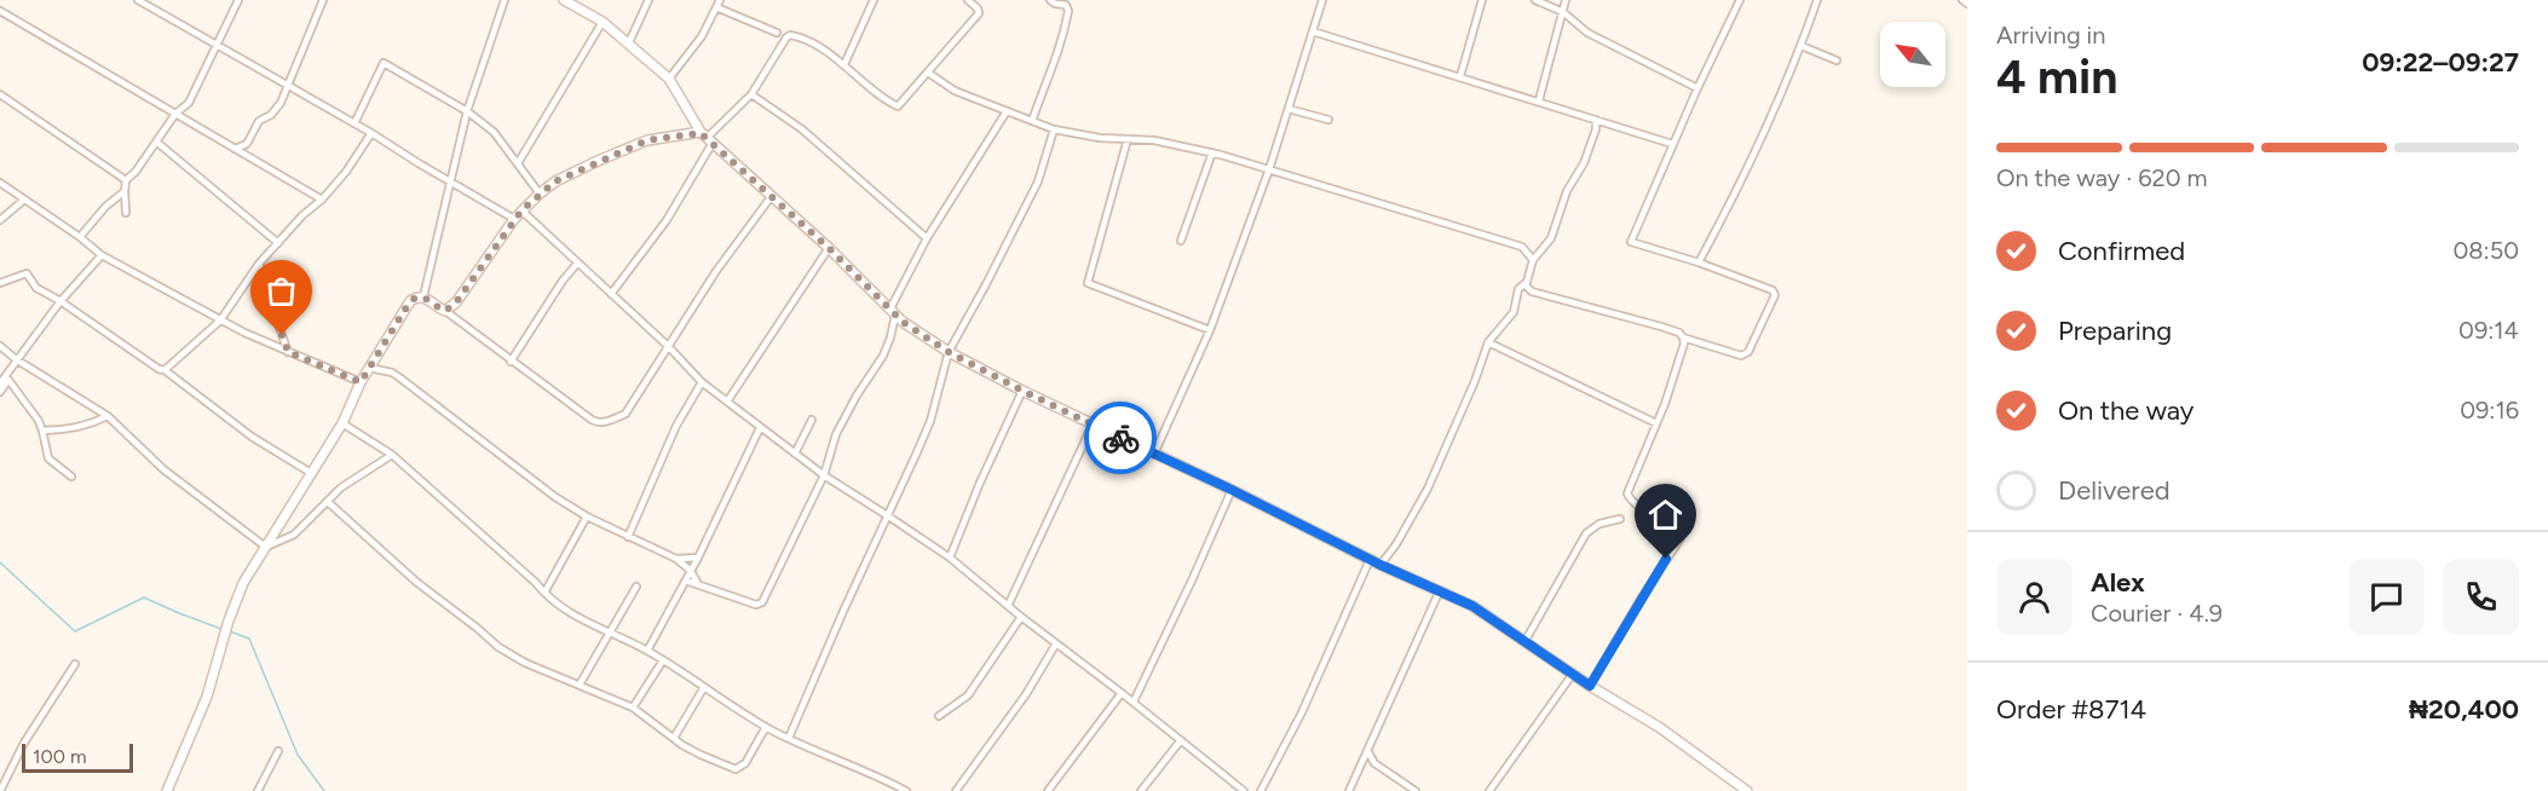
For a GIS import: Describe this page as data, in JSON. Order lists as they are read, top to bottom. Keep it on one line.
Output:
{"scale_bar":"100 m","north":"top left","page":{"heading":["4 min","Arriving in","09:22–09:27"],"panel":["Alex","Courier · 4.9","Order #8714","₦20,400"],"bar":"On the way · 620 m","list":[["Confirmed","08:50"],["Preparing","09:14"],["On the way","09:16"],"Delivered"],"scale":"100 m"}}
